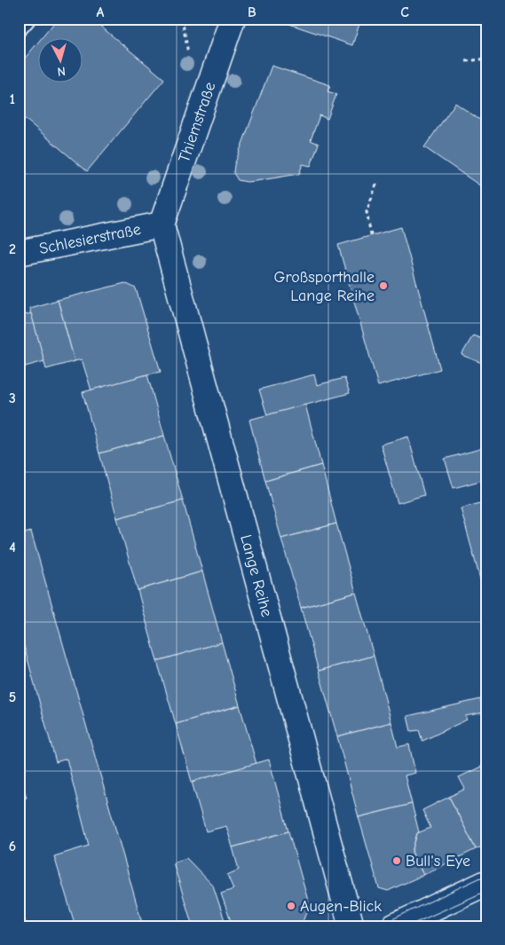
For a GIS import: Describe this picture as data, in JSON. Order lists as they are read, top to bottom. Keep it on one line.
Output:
{"streets":{"street":["Thiemstraße","Schlesierstraße","Lange Reihe"]},"crossings":[["Thiemstraße","Schlesierstraße"],["Thiemstraße","Lange Reihe"],["Schlesierstraße","Lange Reihe"]],"places":["Großsporthalle Lange Reihe","Bull's Eye","Augen-Blick"],"north":"bottom","grid":{"columns":["A","B","C"],"rows":["1","2","3","4","5","6"]}}
